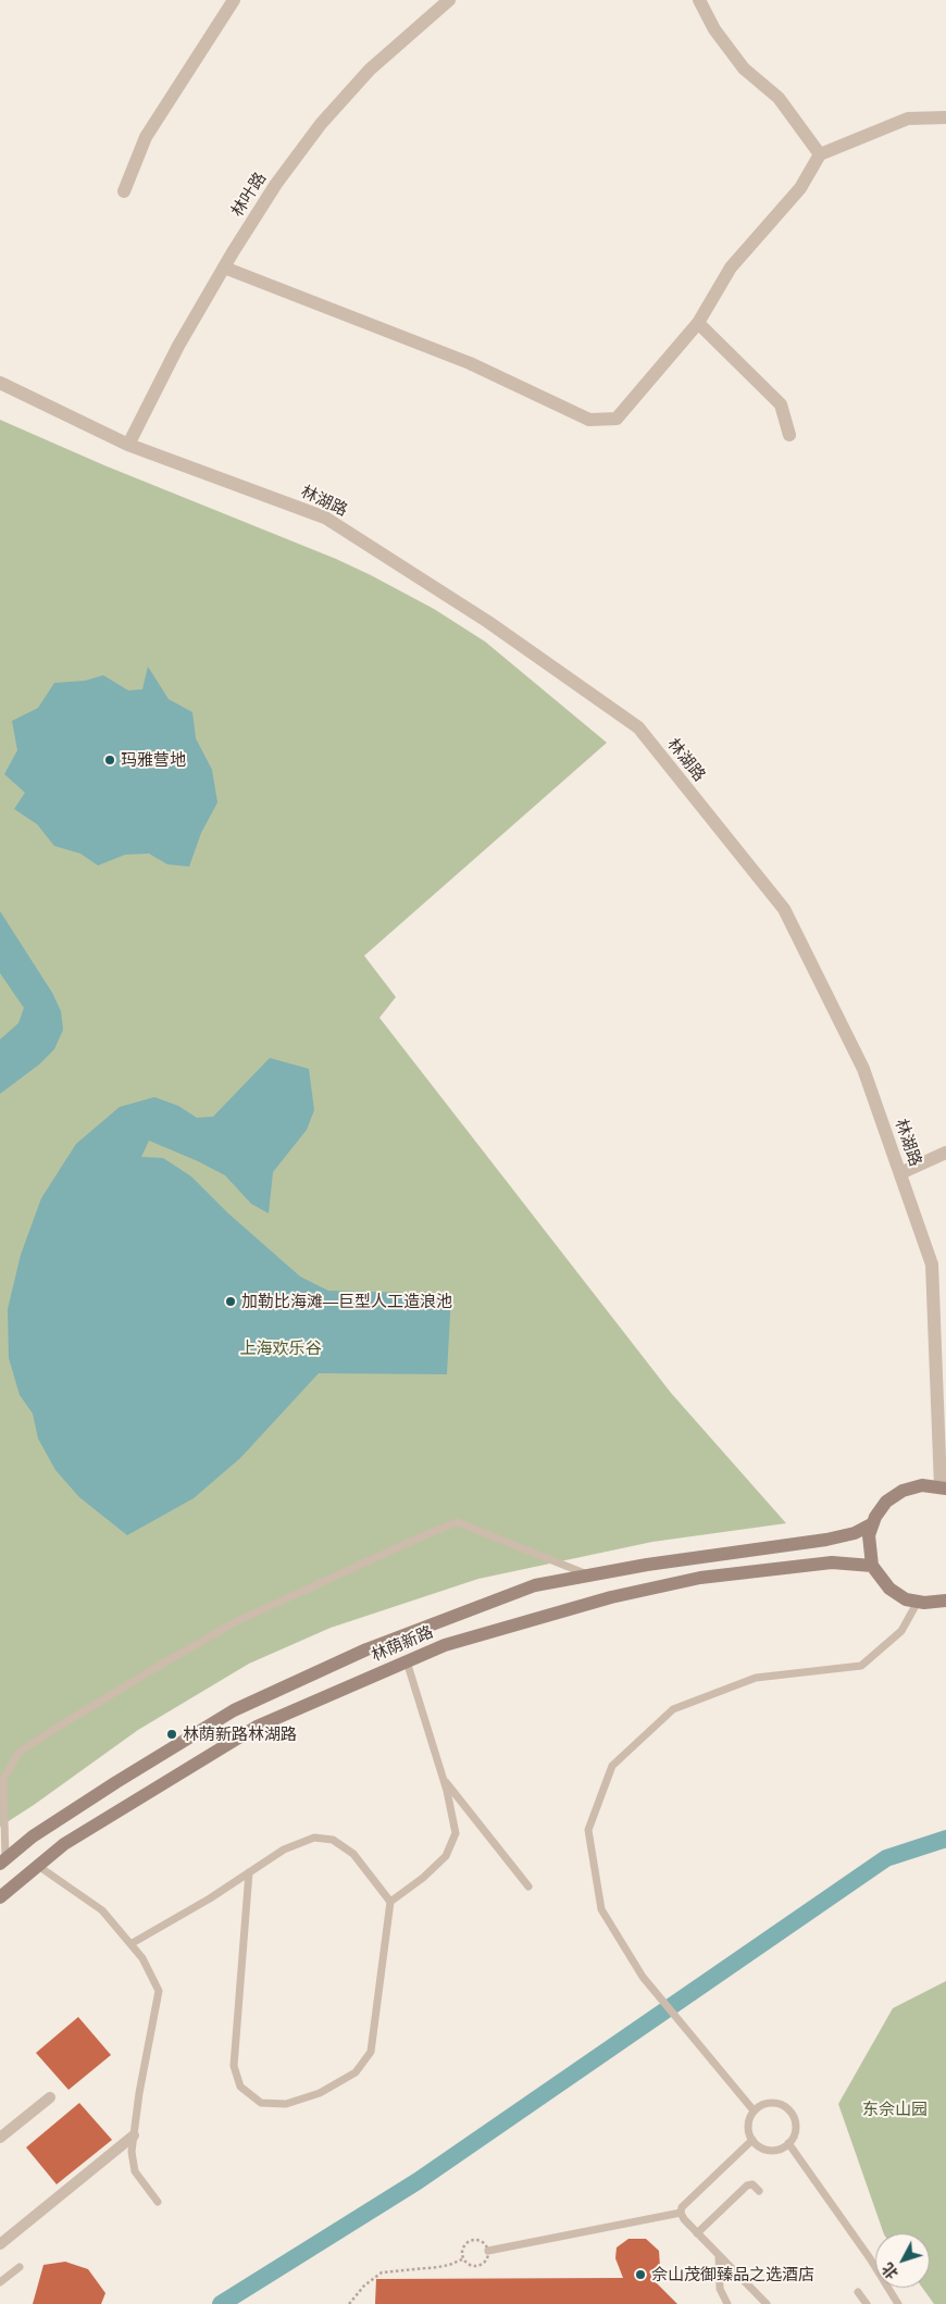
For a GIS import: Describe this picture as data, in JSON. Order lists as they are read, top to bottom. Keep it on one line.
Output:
{"streets":{"main road":["林荫新路"],"street":["林叶路","林湖路"]},"crossings":[["林叶路","林湖路"]],"parks":["上海欢乐谷","东佘山园"],"places":["玛雅营地","加勒比海滩—巨型人工造浪池","林荫新路林湖路","佘山茂御臻品之选酒店"],"north":"bottom left"}
